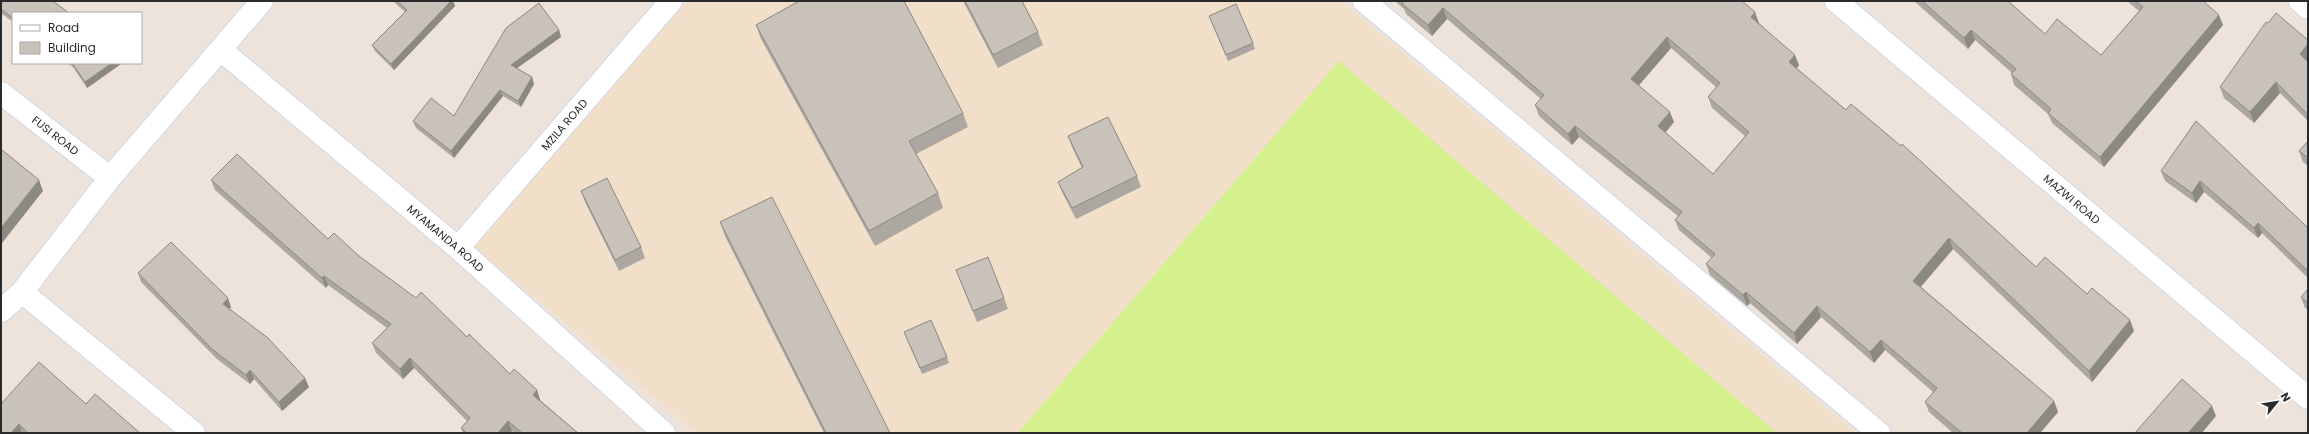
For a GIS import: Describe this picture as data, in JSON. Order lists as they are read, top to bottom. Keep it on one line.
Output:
{"streets":{"street":["MZILA ROAD","FUSI ROAD","MAZWI ROAD","MYAMANDA ROAD"]},"crossings":[["MZILA ROAD","MYAMANDA ROAD"]],"legend":["Road","Building"],"north":"top right"}
